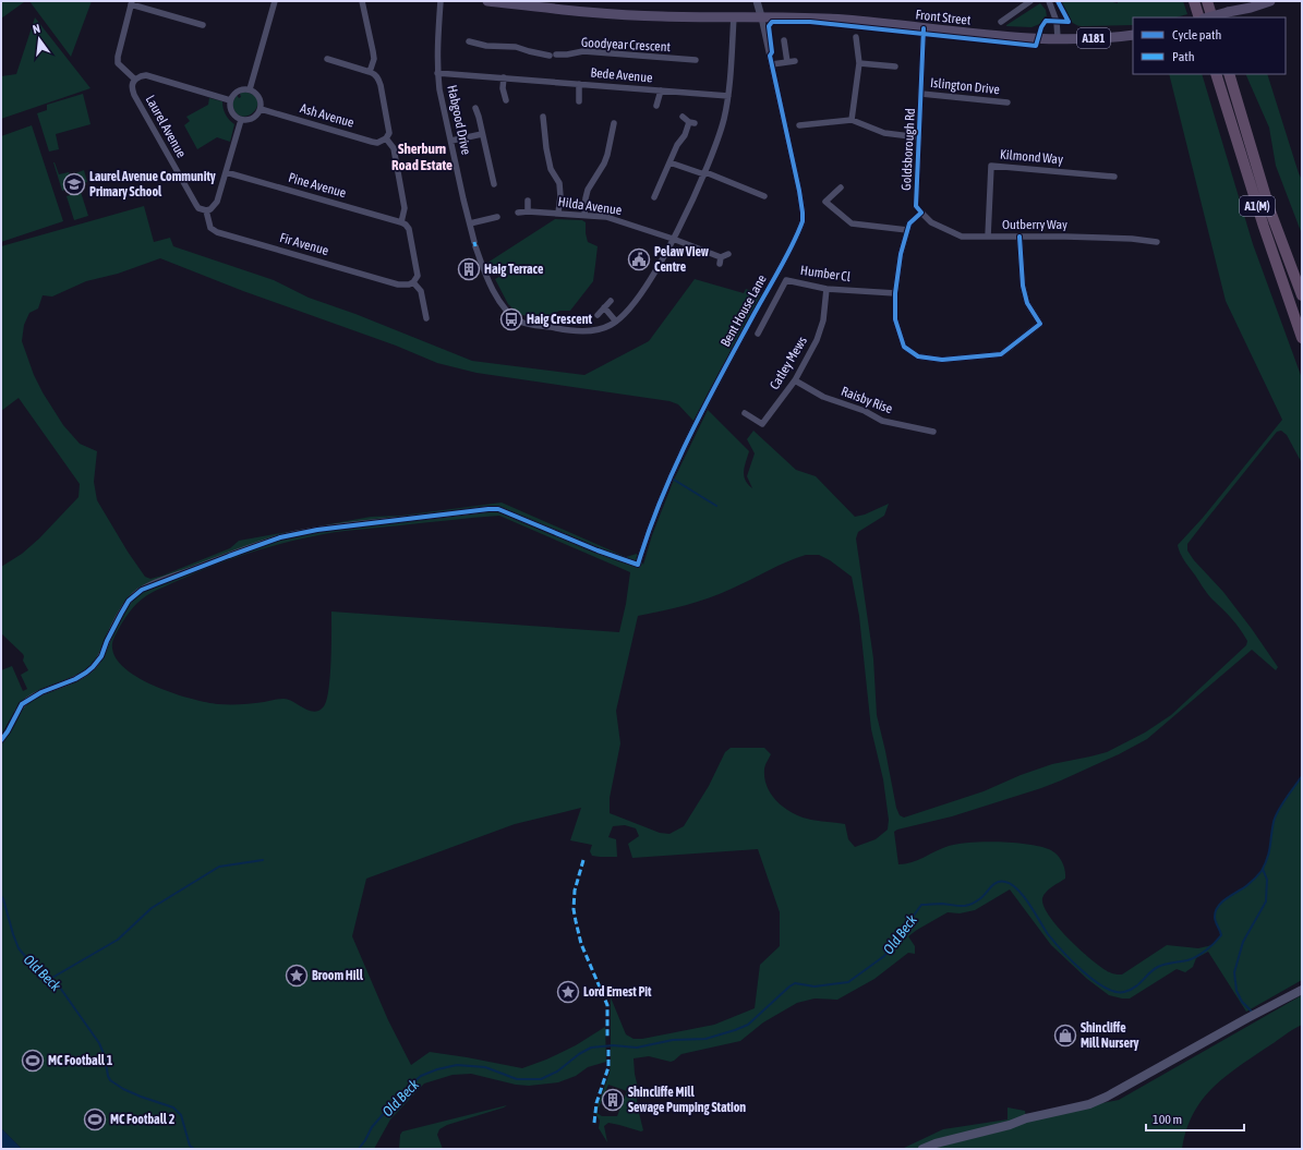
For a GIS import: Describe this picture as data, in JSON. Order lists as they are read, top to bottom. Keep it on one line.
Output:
{"streets":{"highway":["A1(M)"],"main road":["Front Street","A181"],"street":["Goodyear Crescent","Bede Avenue","Islington Drive","Ash Avenue","Habgood Drive","Laurel Avenue","Goldsborough Rd","Kilmond Way","Pine Avenue","Hilda Avenue","Outberry Way","Fir Avenue","Humber Cl","Bent House Lane","Catley Mews","Raisby Rise"]},"crossings":[["Front Street","Goldsborough Rd"],["Front Street","Bent House Lane"],["Bede Avenue","Habgood Drive"],["Islington Drive","Goldsborough Rd"],["Laurel Avenue","Fir Avenue"],["Goldsborough Rd","Outberry Way"],["Kilmond Way","Outberry Way"],["Humber Cl","Catley Mews"],["Catley Mews","Raisby Rise"]],"districts":["Sherburn Road Estate"],"water":["Old Beck"],"places":{"school or university":["Laurel Avenue Community Primary School"],"public building":["Pelaw View Centre"],"building":["Haig Terrace","Shincliffe Mill Sewage Pumping Station"],"bus stop":["Haig Crescent"],"place":["Broom Hill","Lord Ernest Pit"],"shop":["Shincliffe Mill Nursery"],"sports":["MC Football 1","MC Football 2"]},"legend":["Cycle path","Path"],"scale_bar":"100 m","north":"top"}
